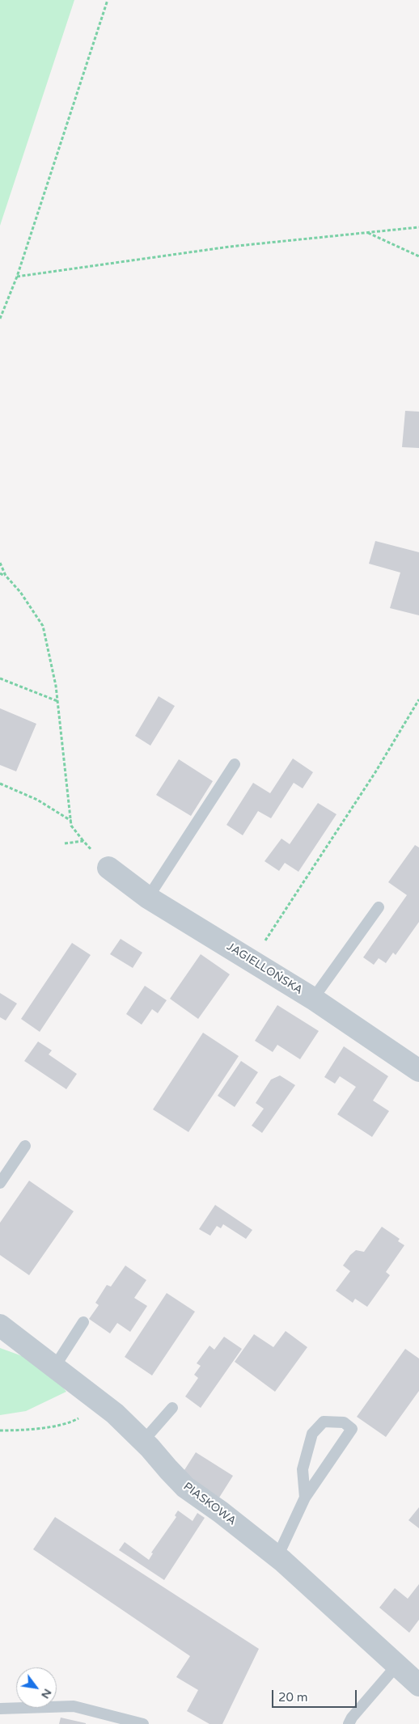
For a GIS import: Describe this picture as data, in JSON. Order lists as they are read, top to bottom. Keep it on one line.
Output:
{"streets":{"street":["JAGIELLOŃSKA","PIASKOWA"]},"scale_bar":"20 m","north":"bottom right"}
